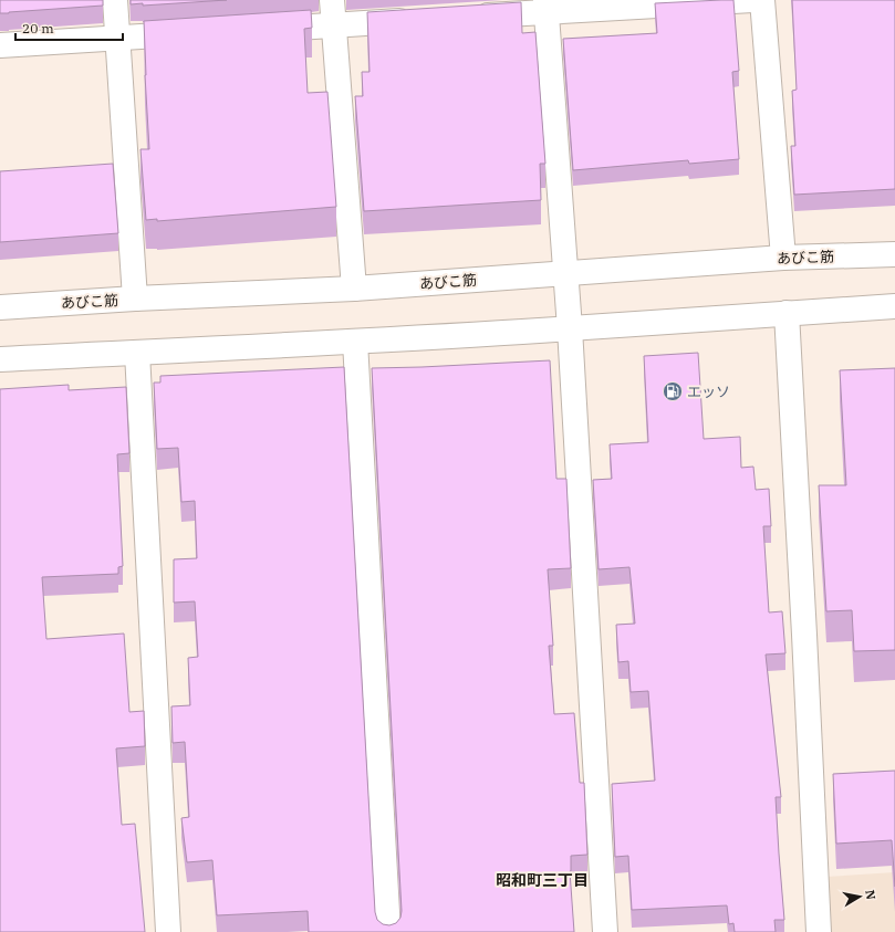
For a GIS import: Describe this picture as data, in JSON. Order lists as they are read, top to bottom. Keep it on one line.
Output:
{"streets":{"street":["あびこ筋"]},"districts":["昭和町三丁目"],"places":{"fuel station":["エッソ"]},"scale_bar":"20 m","north":"right"}
